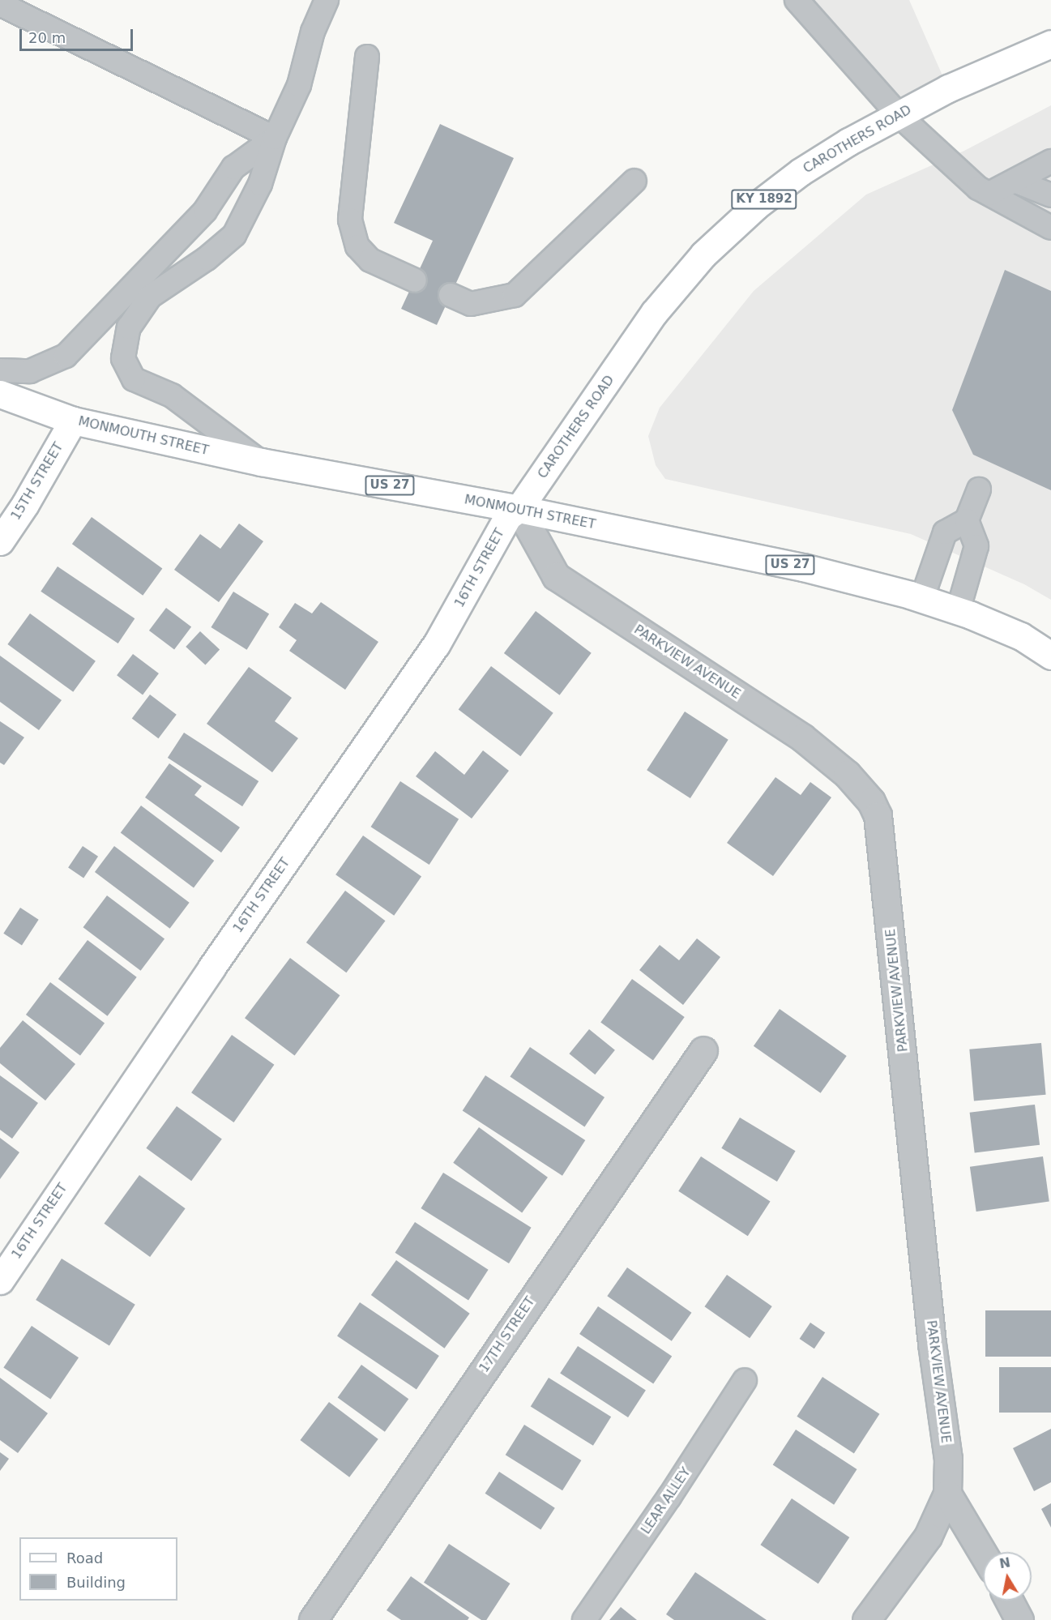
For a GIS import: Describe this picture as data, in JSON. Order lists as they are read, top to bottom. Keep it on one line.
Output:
{"streets":{"main road":["CAROTHERS ROAD","KY 1892","MONMOUTH STREET","15TH STREET","US 27","16TH STREET"],"street":["PARKVIEW AVENUE","17TH STREET"],"lane":["LEAR ALLEY"]},"crossings":[["CAROTHERS ROAD","MONMOUTH STREET"],["CAROTHERS ROAD","16TH STREET"],["CAROTHERS ROAD","PARKVIEW AVENUE"],["MONMOUTH STREET","15TH STREET"],["MONMOUTH STREET","16TH STREET"],["MONMOUTH STREET","PARKVIEW AVENUE"],["16TH STREET","PARKVIEW AVENUE"]],"legend":["Road","Building"],"scale_bar":"20 m","north":"top"}
